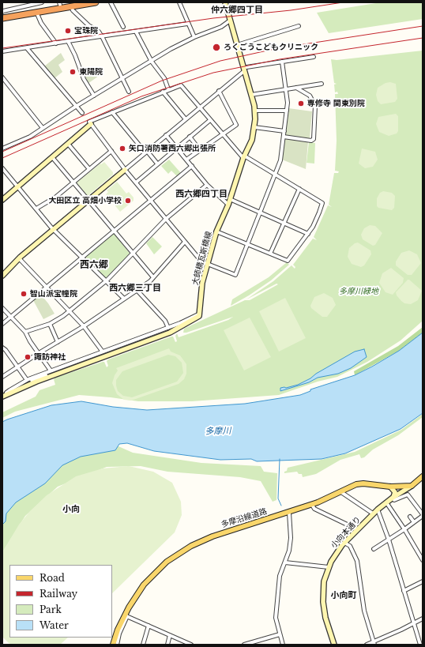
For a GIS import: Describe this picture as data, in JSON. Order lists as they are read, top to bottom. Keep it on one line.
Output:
{"streets":{"main road":["多摩沿線道路"],"street":["大師橋瓦斯橋線","小向本通り"]},"crossings":[["多摩沿線道路","小向本通り"]],"districts":["仲六郷四丁目","西六郷四丁目","西六郷","西六郷三丁目","小向","小向町"],"water":["多摩川"],"parks":["多摩川緑地"],"places":["宝珠院","ろくごうこどもクリニック","東陽院","専修寺 関東別院","矢口消防署西六郷出張所","大田区立 高畑小学校","智山派宝幢院","諏訪神社"],"legend":["Road","Railway","Park","Water"]}
